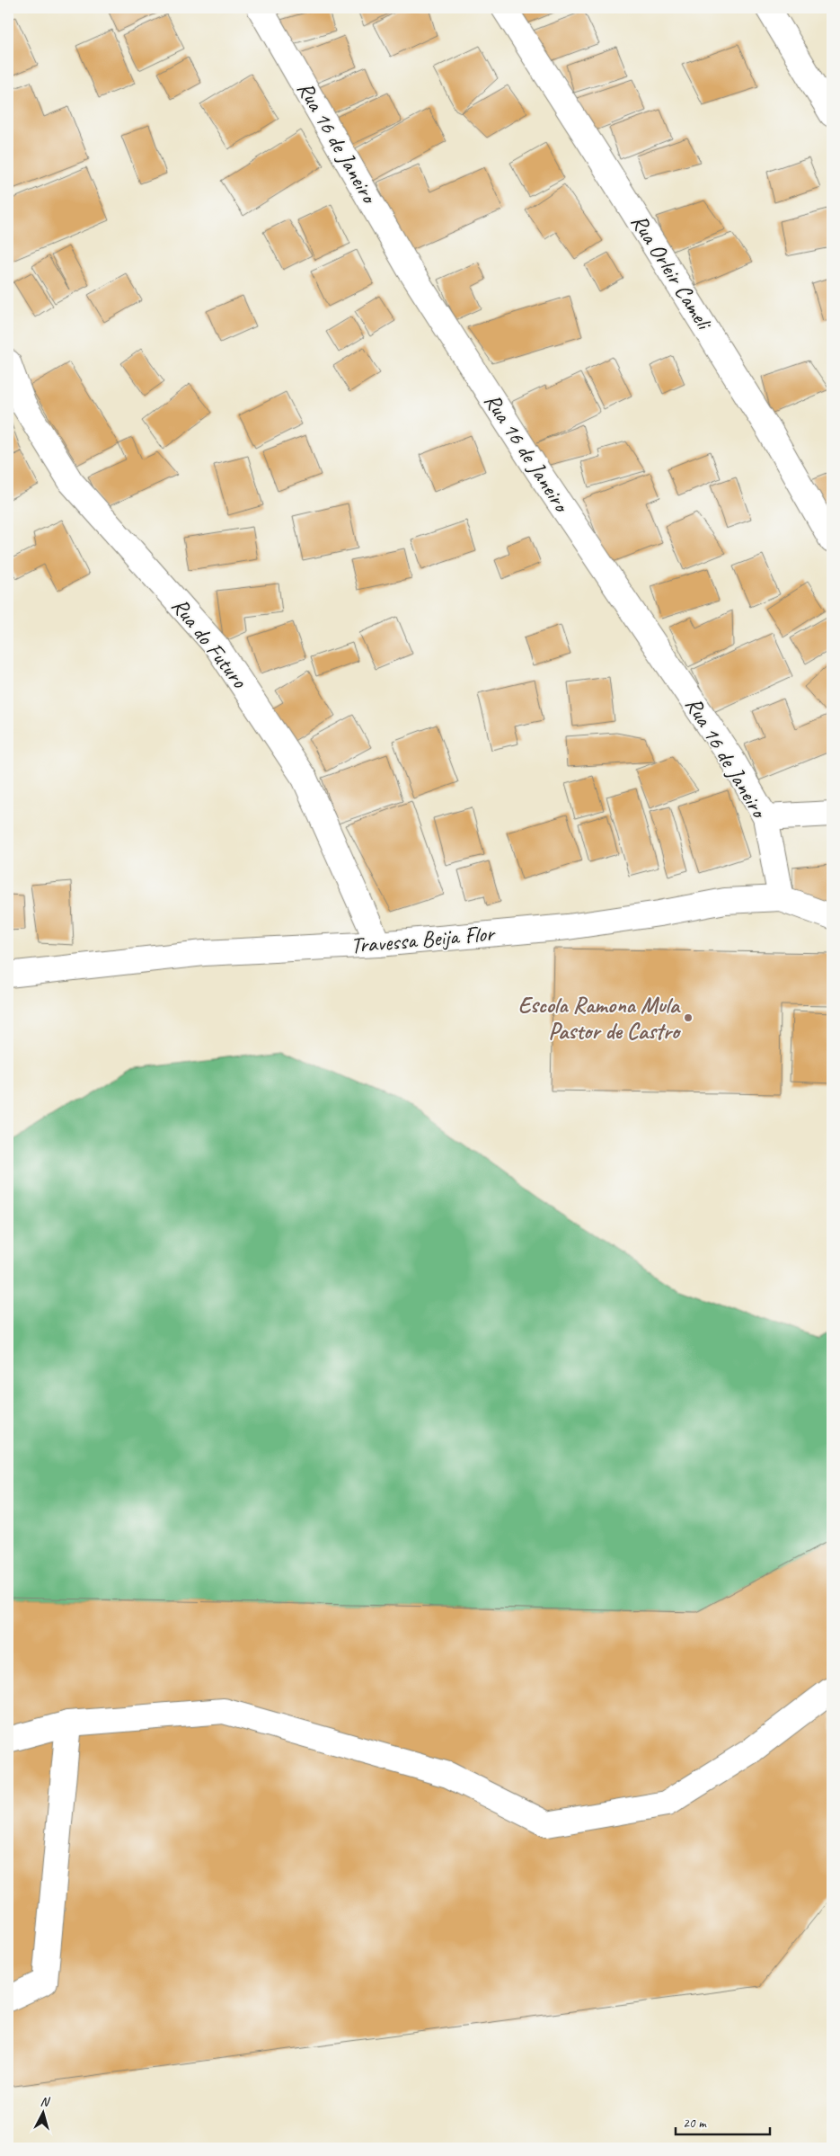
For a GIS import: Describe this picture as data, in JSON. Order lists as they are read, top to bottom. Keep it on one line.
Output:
{"streets":{"street":["Rua 16 de Janeiro","Rua Orleir Cameli","Rua do Futuro","Travessa Beija Flor"]},"crossings":[["Rua 16 de Janeiro","Travessa Beija Flor"],["Rua do Futuro","Travessa Beija Flor"]],"places":["Escola Ramona Mula Pastor de Castro"],"scale_bar":"20 m","north":"top"}
